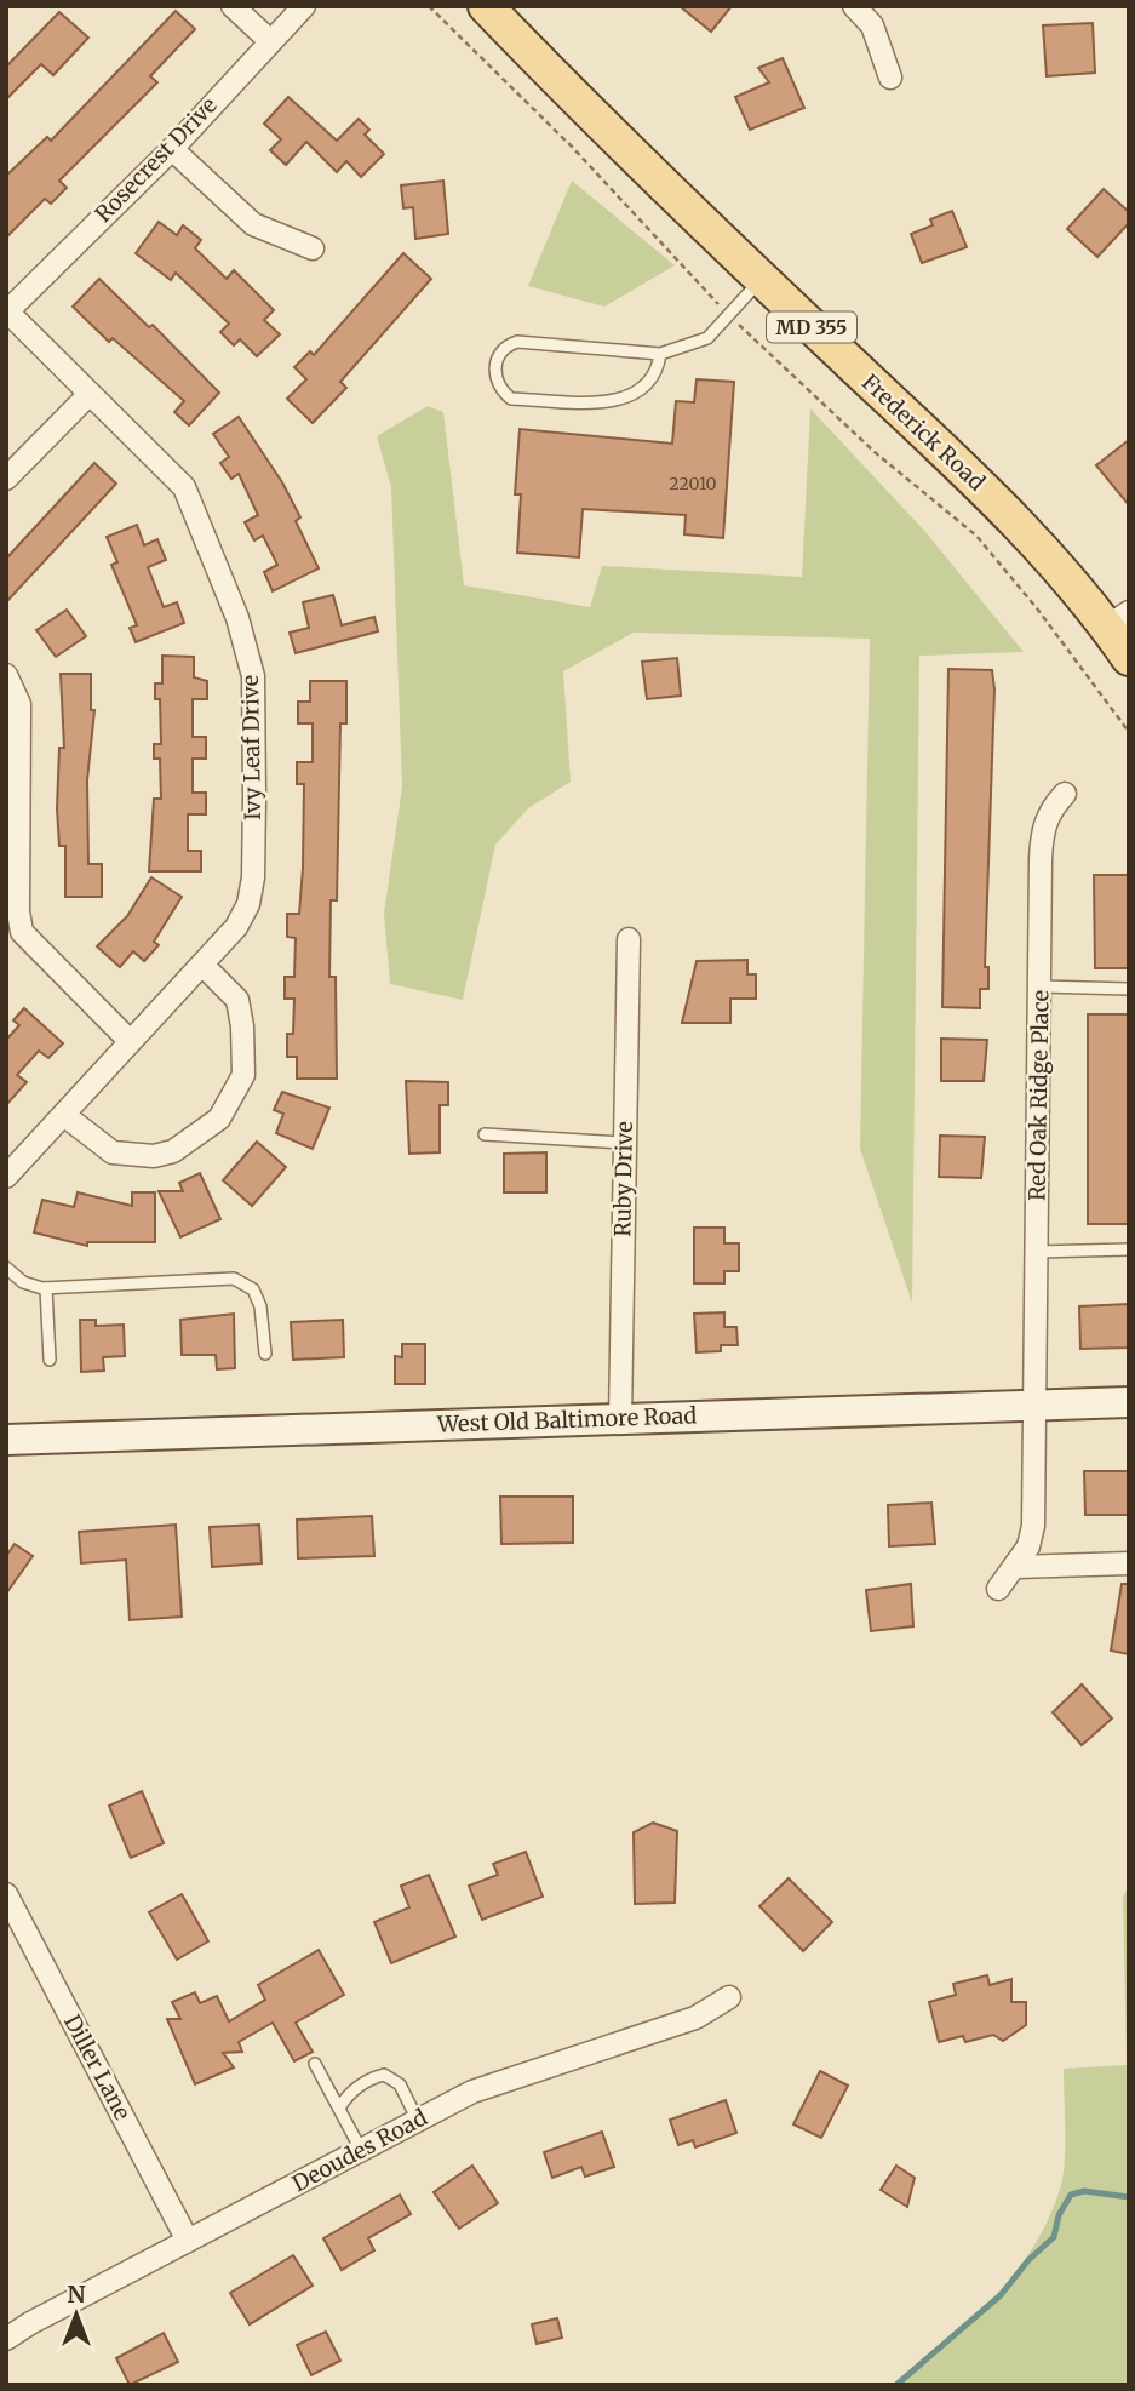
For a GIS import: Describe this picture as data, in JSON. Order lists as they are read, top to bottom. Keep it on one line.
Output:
{"streets":{"main road":["MD 355","Frederick Road"],"street":["Rosecrest Drive","Ivy Leaf Drive","Red Oak Ridge Place","Ruby Drive","West Old Baltimore Road","Diller Lane","Deoudes Road"]},"crossings":[["Rosecrest Drive","Ivy Leaf Drive"],["Red Oak Ridge Place","West Old Baltimore Road"],["Ruby Drive","West Old Baltimore Road"],["Diller Lane","Deoudes Road"]],"house_numbers":["22010"],"north":"top"}
